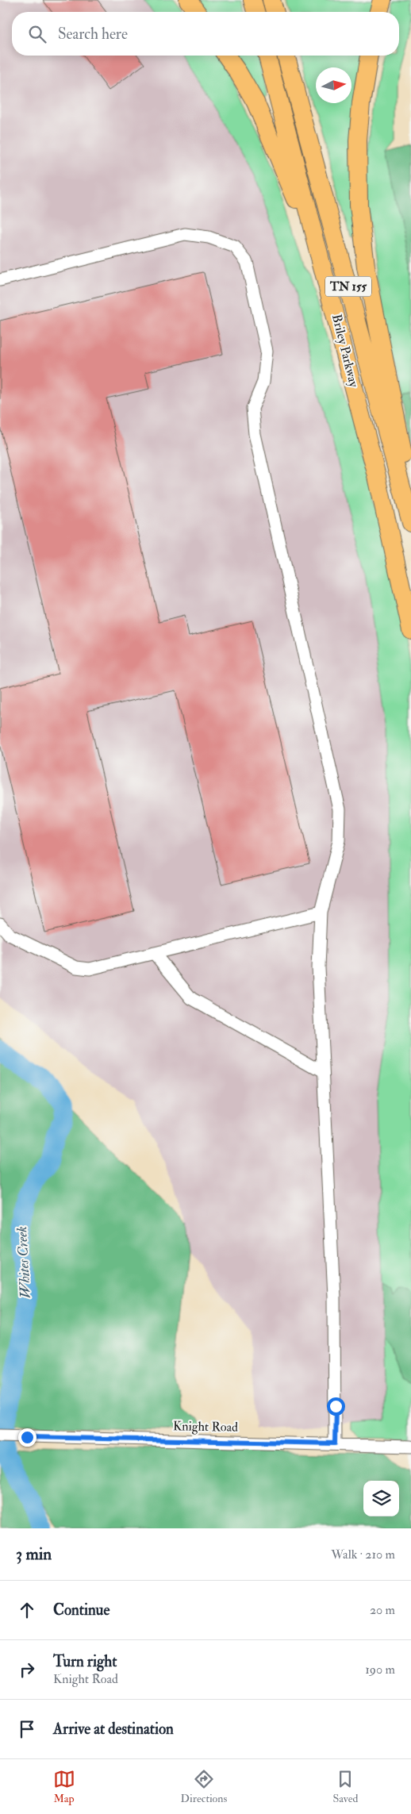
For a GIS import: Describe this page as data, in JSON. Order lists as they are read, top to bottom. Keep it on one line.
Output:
{"streets":{"highway":["TN 155","Briley Parkway"],"street":["Knight Road"]},"water":["Whites Creek"],"north":"right","page":{"search":"Search here","heading":["3 min","Walk · 210 m"],"list":[["Continue","20 m"],["Turn right","Knight Road","190 m"],"Arrive at destination"],"nav":["Map","Directions","Saved"]}}
